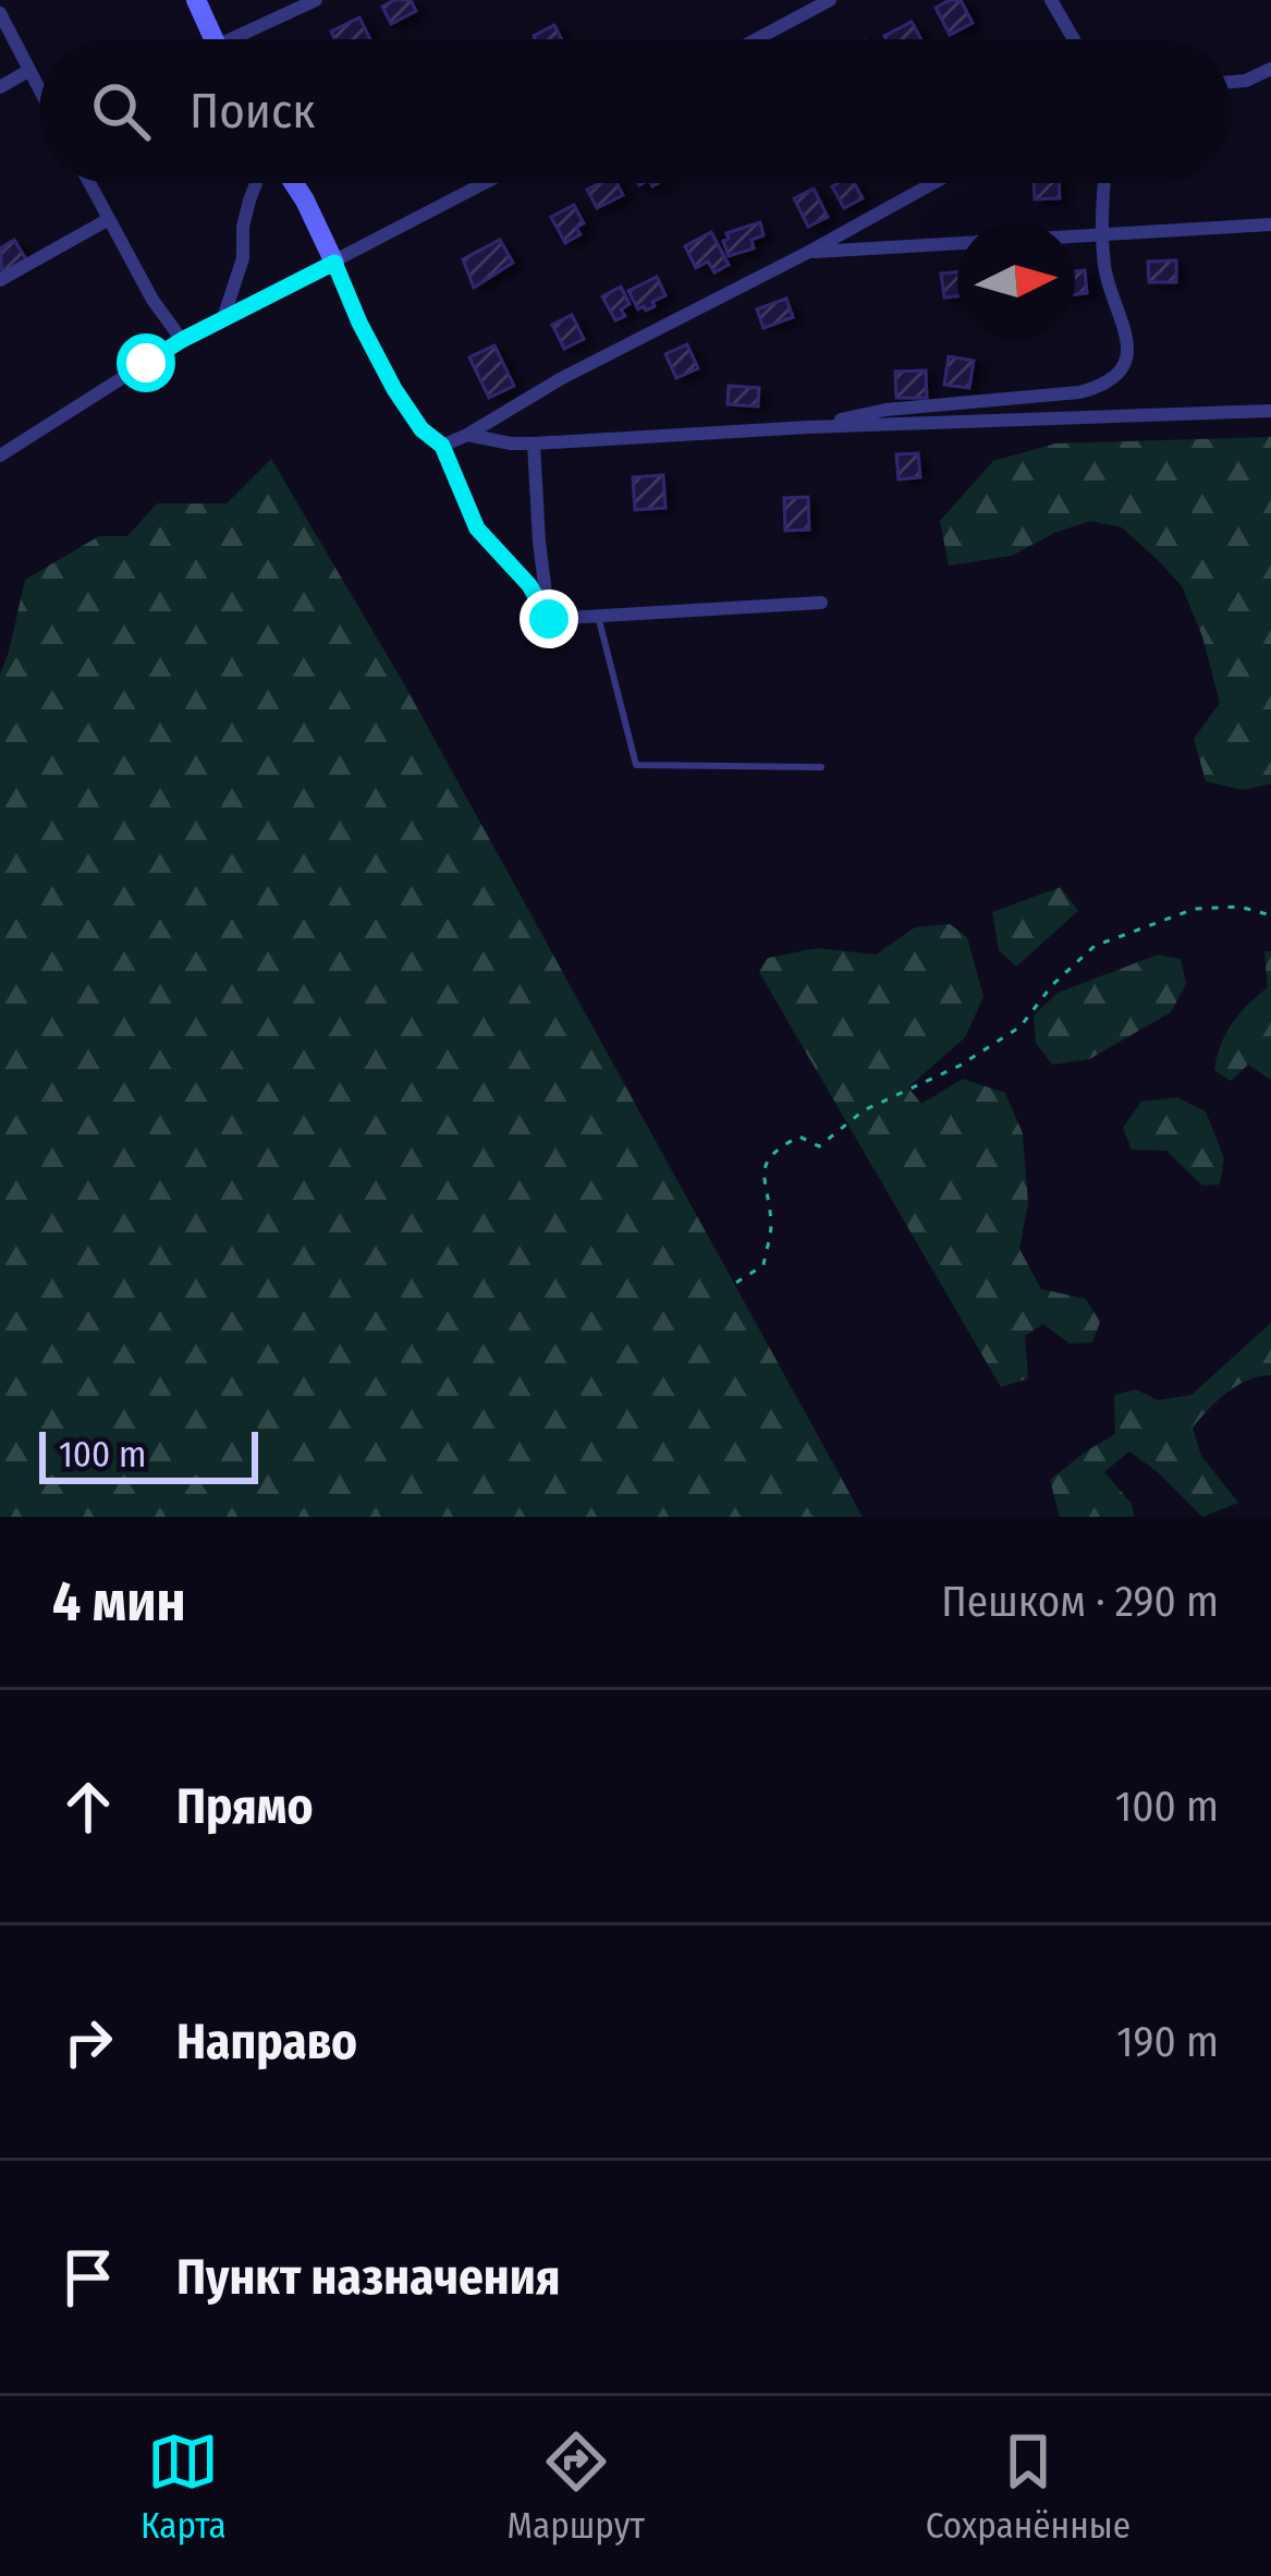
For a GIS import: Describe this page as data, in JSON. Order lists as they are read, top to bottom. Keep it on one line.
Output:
{"scale_bar":"100 m","north":"right","page":{"search":"Поиск","scale":"100 m","heading":["4 мин","Пешком · 290 m"],"list":[["Прямо","100 m"],["Направо","190 m"],"Пункт назначения"],"nav":["Карта","Маршрут","Сохранённые"]}}
